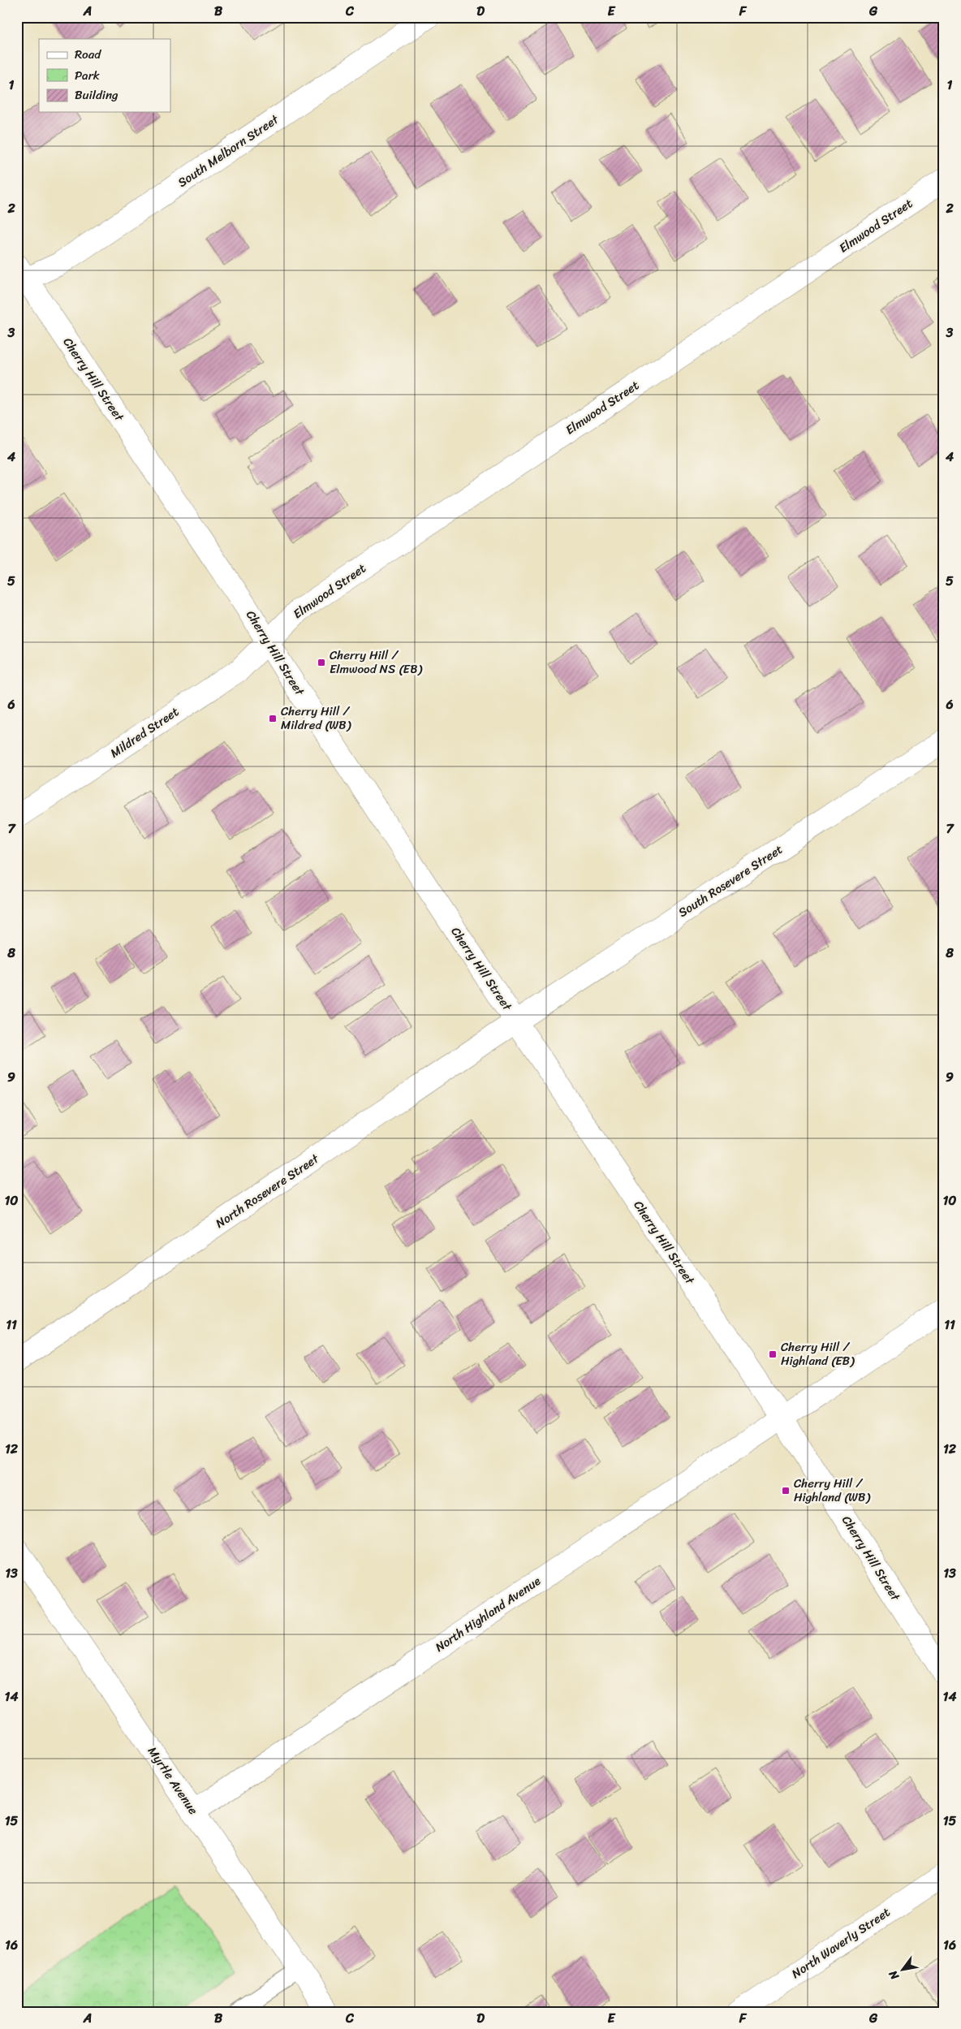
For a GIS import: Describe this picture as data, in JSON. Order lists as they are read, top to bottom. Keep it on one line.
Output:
{"streets":{"street":["South Melborn Street","Elmwood Street","Cherry Hill Street","Mildred Street","South Rosevere Street","North Rosevere Street","North Highland Avenue","Myrtle Avenue","North Waverly Street"]},"crossings":[["South Melborn Street","Cherry Hill Street"],["Elmwood Street","Cherry Hill Street"],["Elmwood Street","Mildred Street"],["Cherry Hill Street","Mildred Street"],["Cherry Hill Street","South Rosevere Street"],["Cherry Hill Street","North Rosevere Street"],["Cherry Hill Street","North Highland Avenue"],["South Rosevere Street","North Rosevere Street"],["North Highland Avenue","Myrtle Avenue"]],"places":{"transit":["Cherry Hill / Elmwood NS (EB)","Cherry Hill / Mildred (WB)","Cherry Hill / Highland (EB)","Cherry Hill / Highland (WB)"]},"legend":["Road","Park","Building"],"north":"bottom left","grid":{"columns":["A","B","C","D","E","F","G"],"rows":["1","2","3","4","5","6","7","8","9","10","11","12","13","14","15","16"]}}
